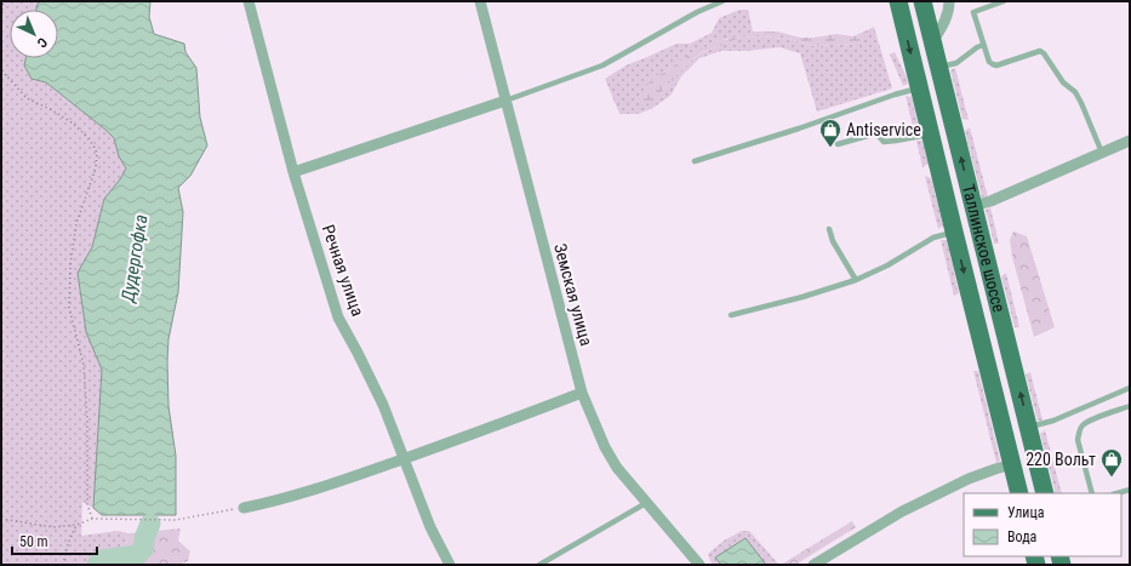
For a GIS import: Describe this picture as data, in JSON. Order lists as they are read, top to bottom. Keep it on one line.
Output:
{"streets":{"main road":["Таллинское шоссе"],"street":["Речная улица","Земская улица"]},"water":["Дудергофка"],"places":{"shop":["Antiservice","220 Вольт"]},"legend":["Улица","Вода"],"scale_bar":"50 m","north":"bottom right"}
